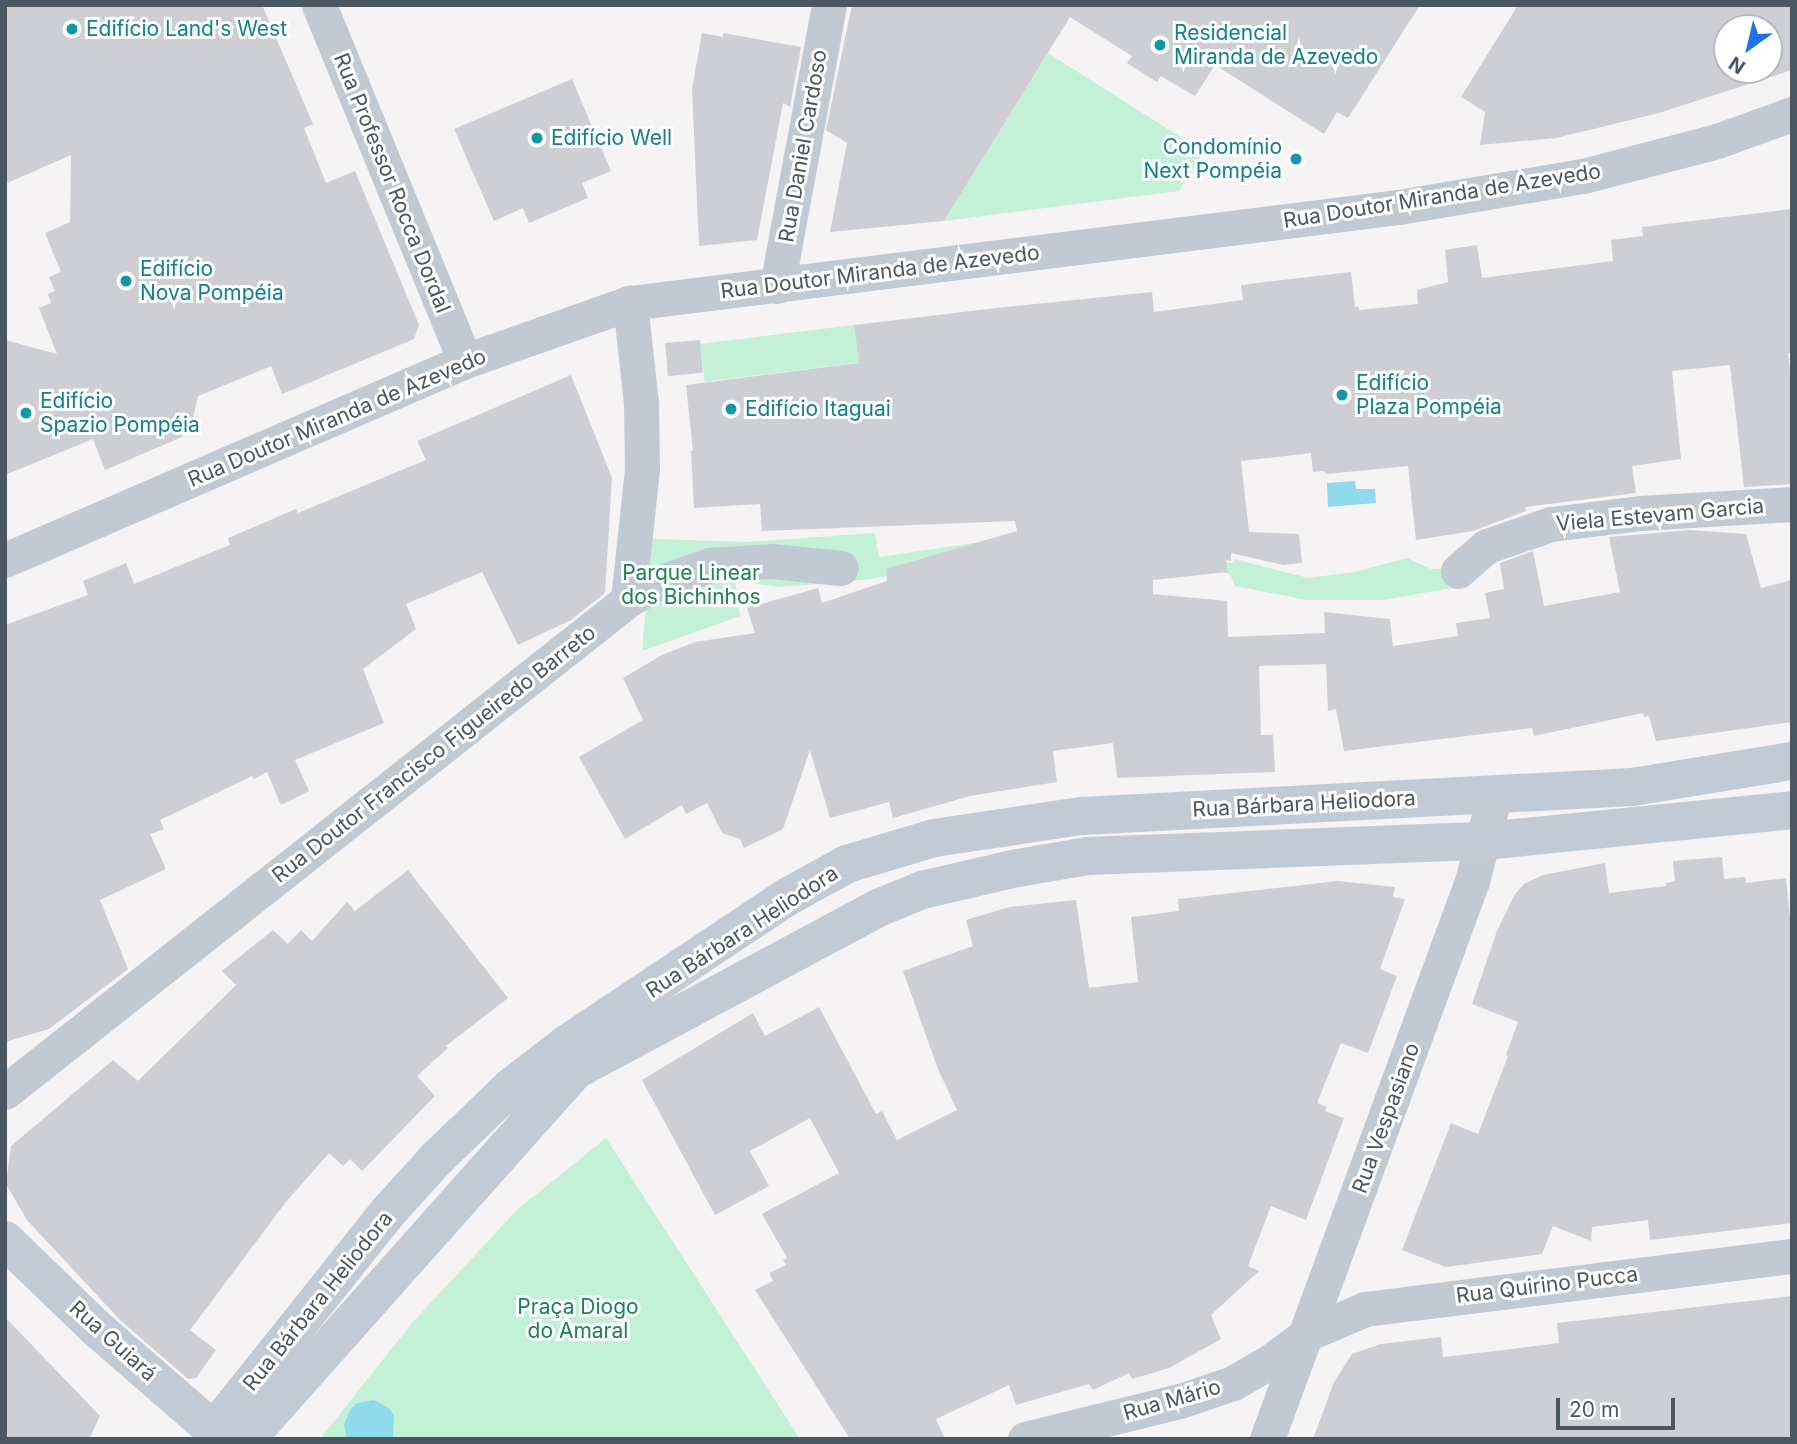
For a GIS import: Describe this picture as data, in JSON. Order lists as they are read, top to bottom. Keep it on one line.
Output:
{"streets":{"street":["Rua Daniel Cardoso","Rua Professor Rocca Dordal","Rua Doutor Miranda de Azevedo","Viela Estevam Garcia","Rua Doutor Francisco Figueiredo Barreto","Rua Bárbara Heliodora","Rua Vespasiano","Rua Quirino Pucca","Rua Guiará","Rua Mário"]},"crossings":[["Rua Daniel Cardoso","Rua Doutor Miranda de Azevedo"],["Rua Professor Rocca Dordal","Rua Doutor Miranda de Azevedo"],["Rua Bárbara Heliodora","Rua Vespasiano"],["Rua Bárbara Heliodora","Rua Guiará"],["Rua Vespasiano","Rua Quirino Pucca"],["Rua Vespasiano","Rua Mário"],["Rua Quirino Pucca","Rua Mário"]],"parks":["Parque Linear dos Bichinhos","Praça Diogo do Amaral"],"places":["Edifício Land's West","Residencial Miranda de Azevedo","Edifício Well","Condomínio Next Pompéia","Edifício Nova Pompéia","Edifício Plaza Pompéia","Edifício Itaguai","Edifício Spazio Pompéia"],"scale_bar":"20 m","north":"bottom left"}
